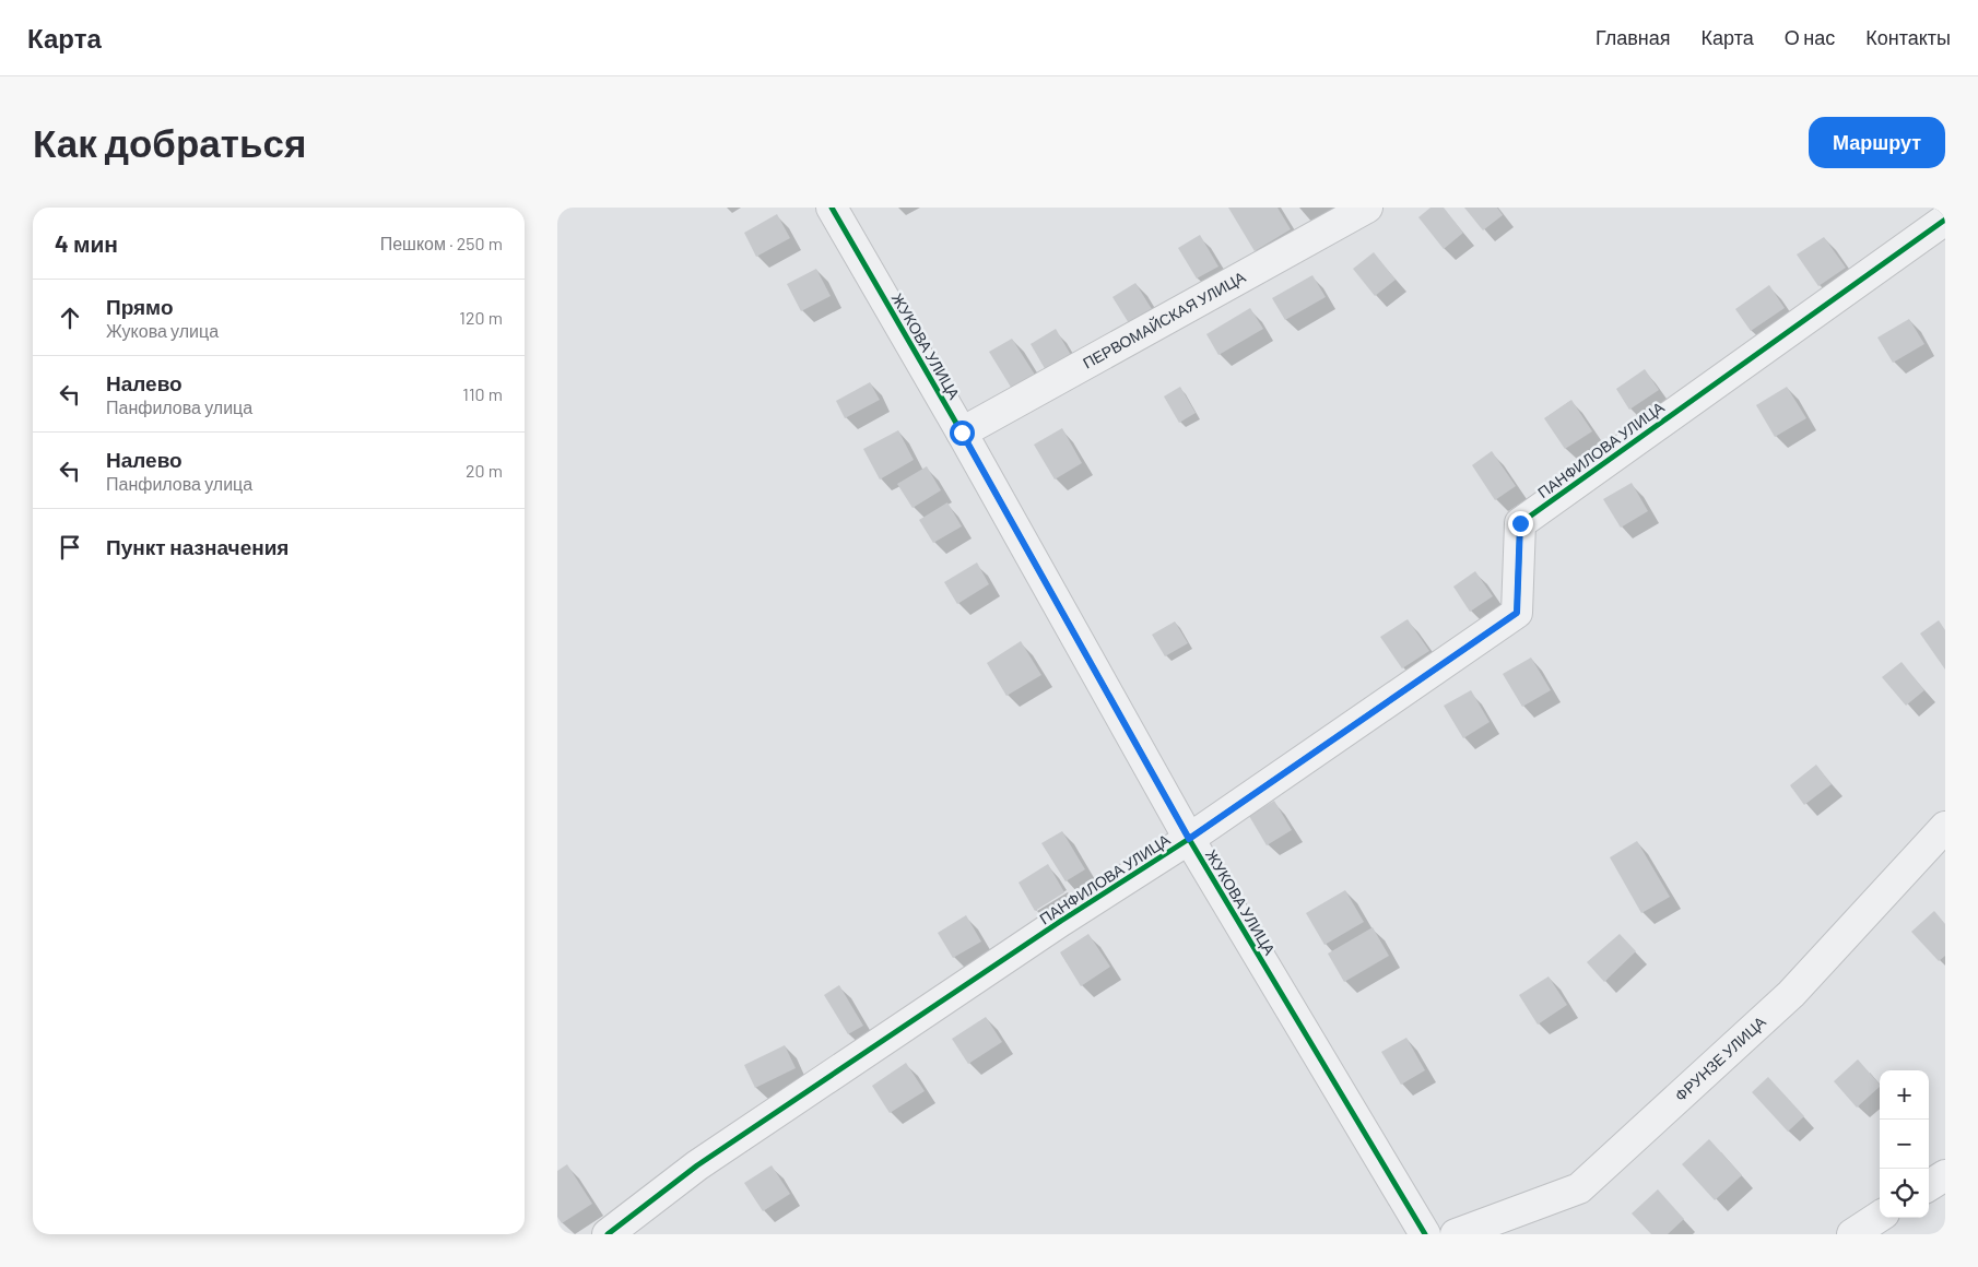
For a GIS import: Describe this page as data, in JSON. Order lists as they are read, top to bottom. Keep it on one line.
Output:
{"streets":{"street":["ПЕРВОМАЙСКАЯ УЛИЦА","ЖУКОВА УЛИЦА","ПАНФИЛОВА УЛИЦА","ФРУНЗЕ УЛИЦА"]},"crossings":[["ПЕРВОМАЙСКАЯ УЛИЦА","ЖУКОВА УЛИЦА"],["ЖУКОВА УЛИЦА","ПАНФИЛОВА УЛИЦА"]],"page":{"header":"Карта","nav":["Главная","Карта","О нас","Контакты"],"buttons":"Маршрут","title":"Как добраться","heading":["4 мин","Пешком · 250 m"],"list":[["Прямо","Жукова улица","120 m"],["Налево","Панфилова улица","110 m"],["Налево","Панфилова улица","20 m"],"Пункт назначения"],"map_buttons":["+","−"]}}
